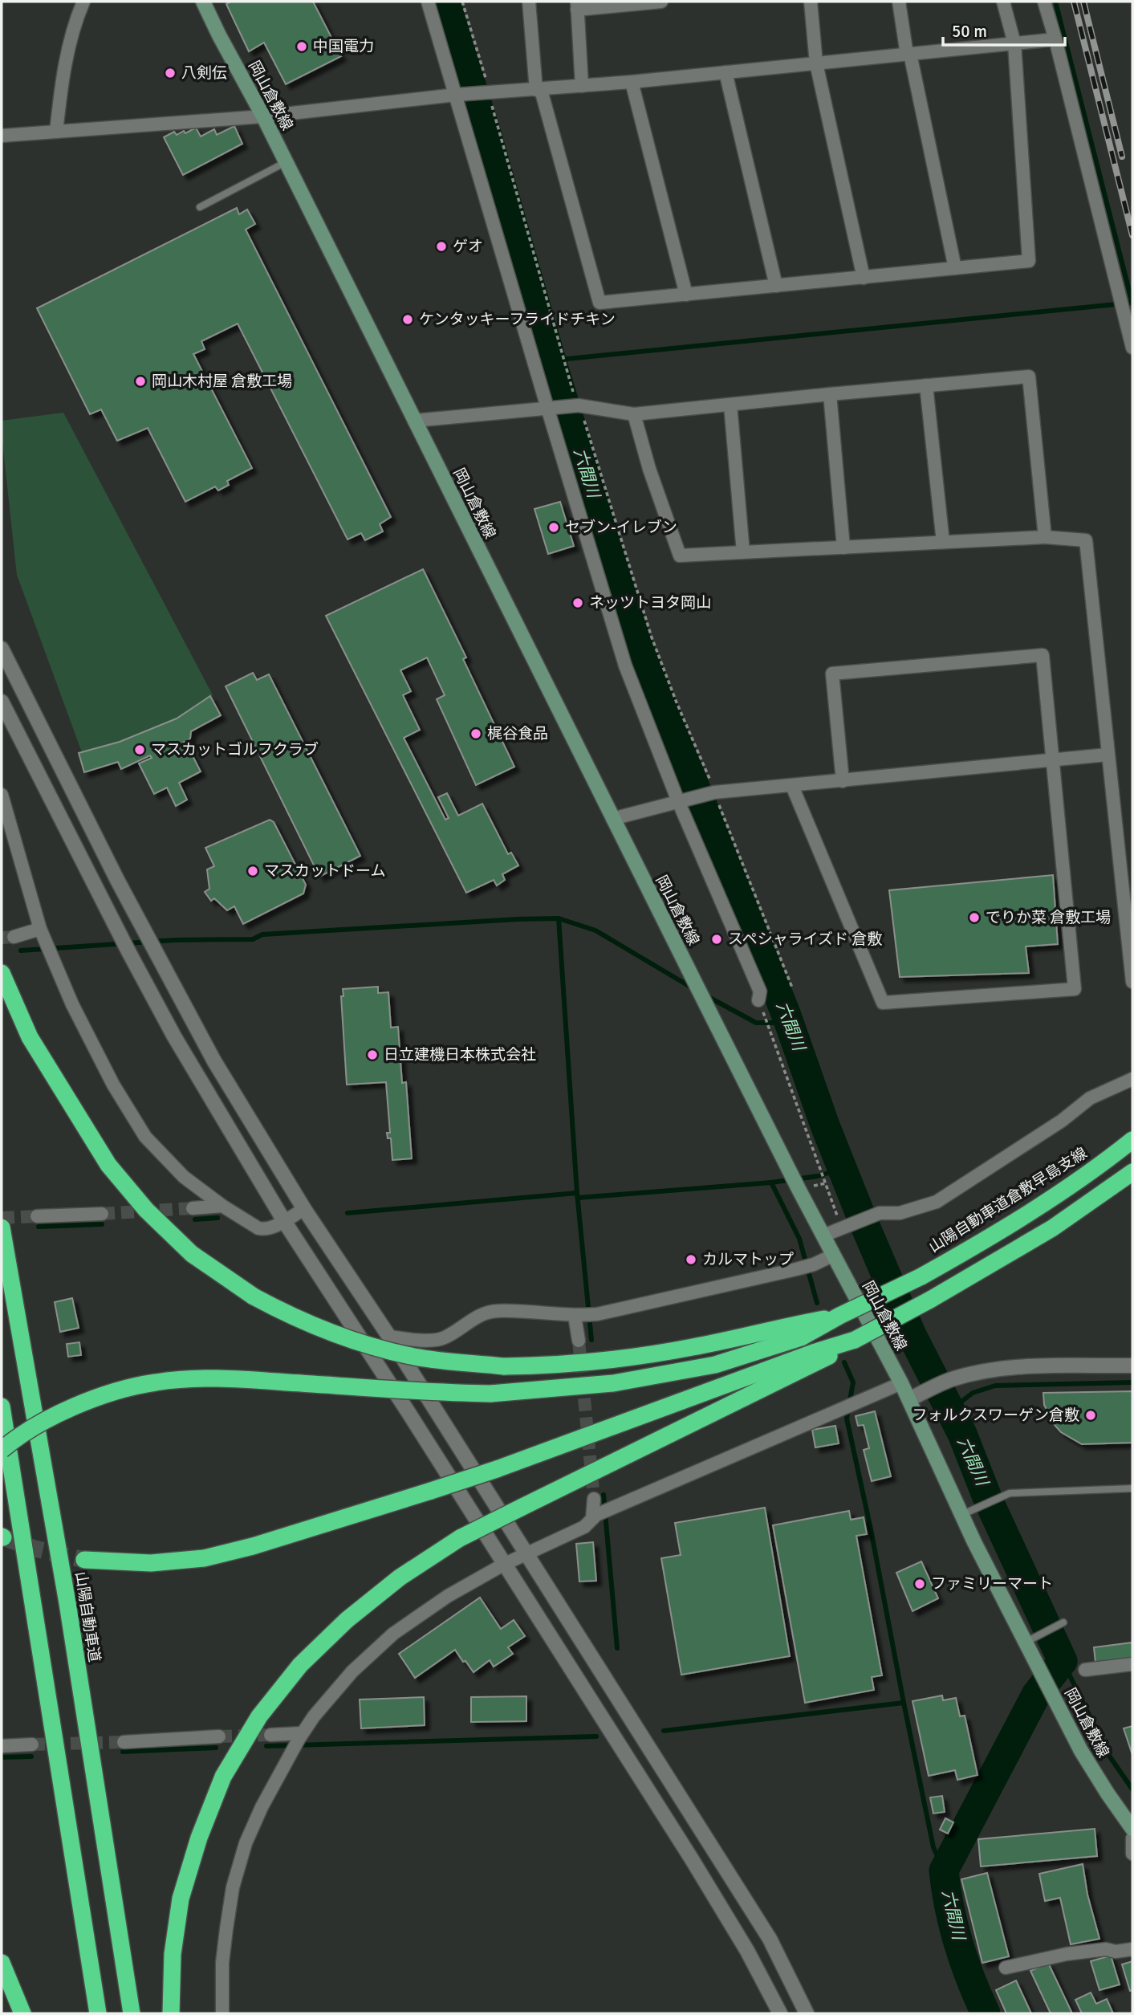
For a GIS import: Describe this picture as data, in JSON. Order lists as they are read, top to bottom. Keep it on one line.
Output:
{"streets":{"highway":["山陽自動車道倉敷早島支線","山陽自動車道"],"main road":["岡山倉敷線"]},"water":["六間川"],"places":["中国電力","八剣伝","ゲオ","ケンタッキーフライドチキン","岡山木村屋 倉敷工場","セブン-イレブン","ネッツトヨタ岡山","梶谷食品","マスカットゴルフクラブ","マスカットドーム","でりか菜 倉敷工場","スペシャライズド 倉敷","日立建機日本株式会社","カルマトップ","フォルクスワーゲン倉敷","ファミリーマート"],"scale_bar":"50 m"}
